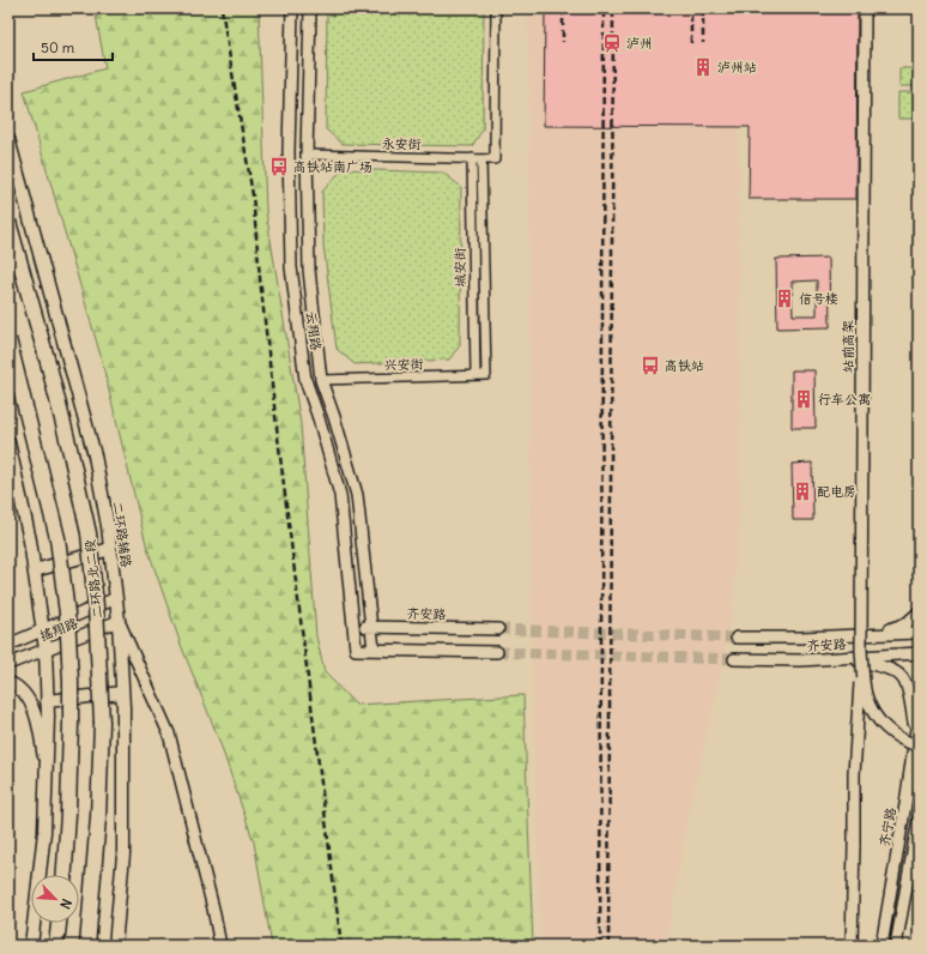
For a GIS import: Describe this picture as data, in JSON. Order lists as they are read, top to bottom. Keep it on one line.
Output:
{"streets":{"highway":["二环路北二段"],"main road":["二环路辅路"],"street":["永安街","城安街","云翔路","站前高架","兴安街","齐安路","摇翔路","齐宁路"]},"crossings":[["永安街","城安街"],["永安街","云翔路"],["城安街","兴安街"],["云翔路","兴安街"],["云翔路","齐安路"],["二环路辅路","摇翔路"]],"places":{"station":["泸州"],"building":["泸州站","信号楼","行车公寓","配电房"],"bus stop":["高铁站南广场","高铁站"]},"scale_bar":"50 m","north":"bottom right"}
